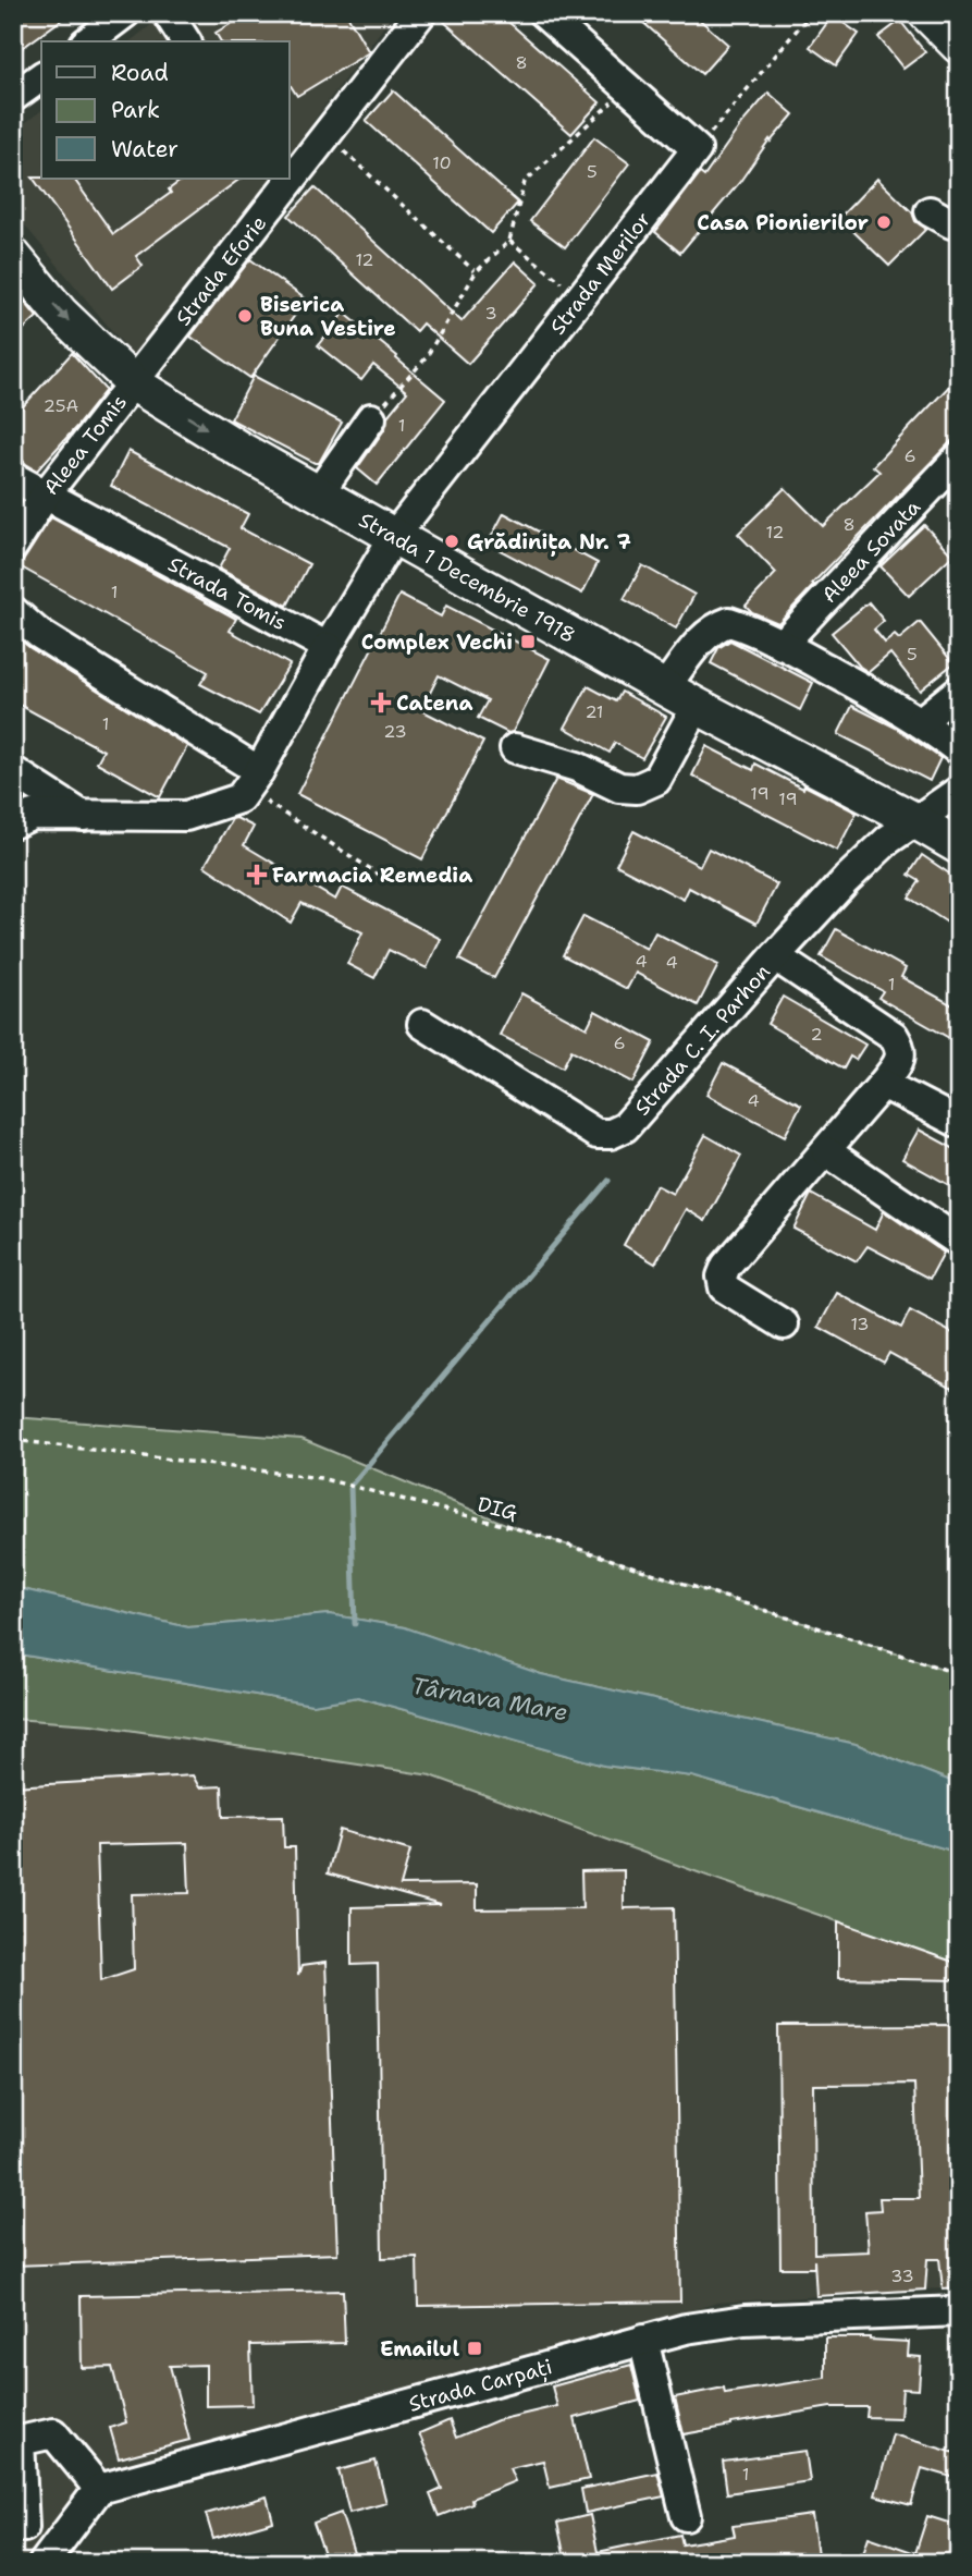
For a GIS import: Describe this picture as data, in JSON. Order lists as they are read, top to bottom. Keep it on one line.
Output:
{"streets":{"main road":["Strada 1 Decembrie 1918"],"street":["Strada Eforie","Strada Merilor","Aleea Tomis","Aleea Sovata","Strada Tomis","Strada C. I. Parhon","Strada Carpați"],"path":["DIG"]},"crossings":[["Strada Eforie","Aleea Tomis"],["Strada Eforie","Strada 1 Decembrie 1918"],["Strada Merilor","Strada 1 Decembrie 1918"],["Aleea Tomis","Strada 1 Decembrie 1918"],["Aleea Tomis","Strada Tomis"],["Strada 1 Decembrie 1918","Strada C. I. Parhon"]],"water":["Târnava Mare"],"places":{"other":["Casa Pionierilor","Biserica Buna Vestire","Grădinița Nr. 7"],"transit":["Complex Vechi","Emailul"],"health":["Catena","Farmacia Remedia"]},"house_numbers":["8","10","5","12","3","25A","1","6","8","12","1","5","21","1","23","19","19","4","4","1","2","6","4","13","33","1"],"legend":["Road","Park","Water"]}
